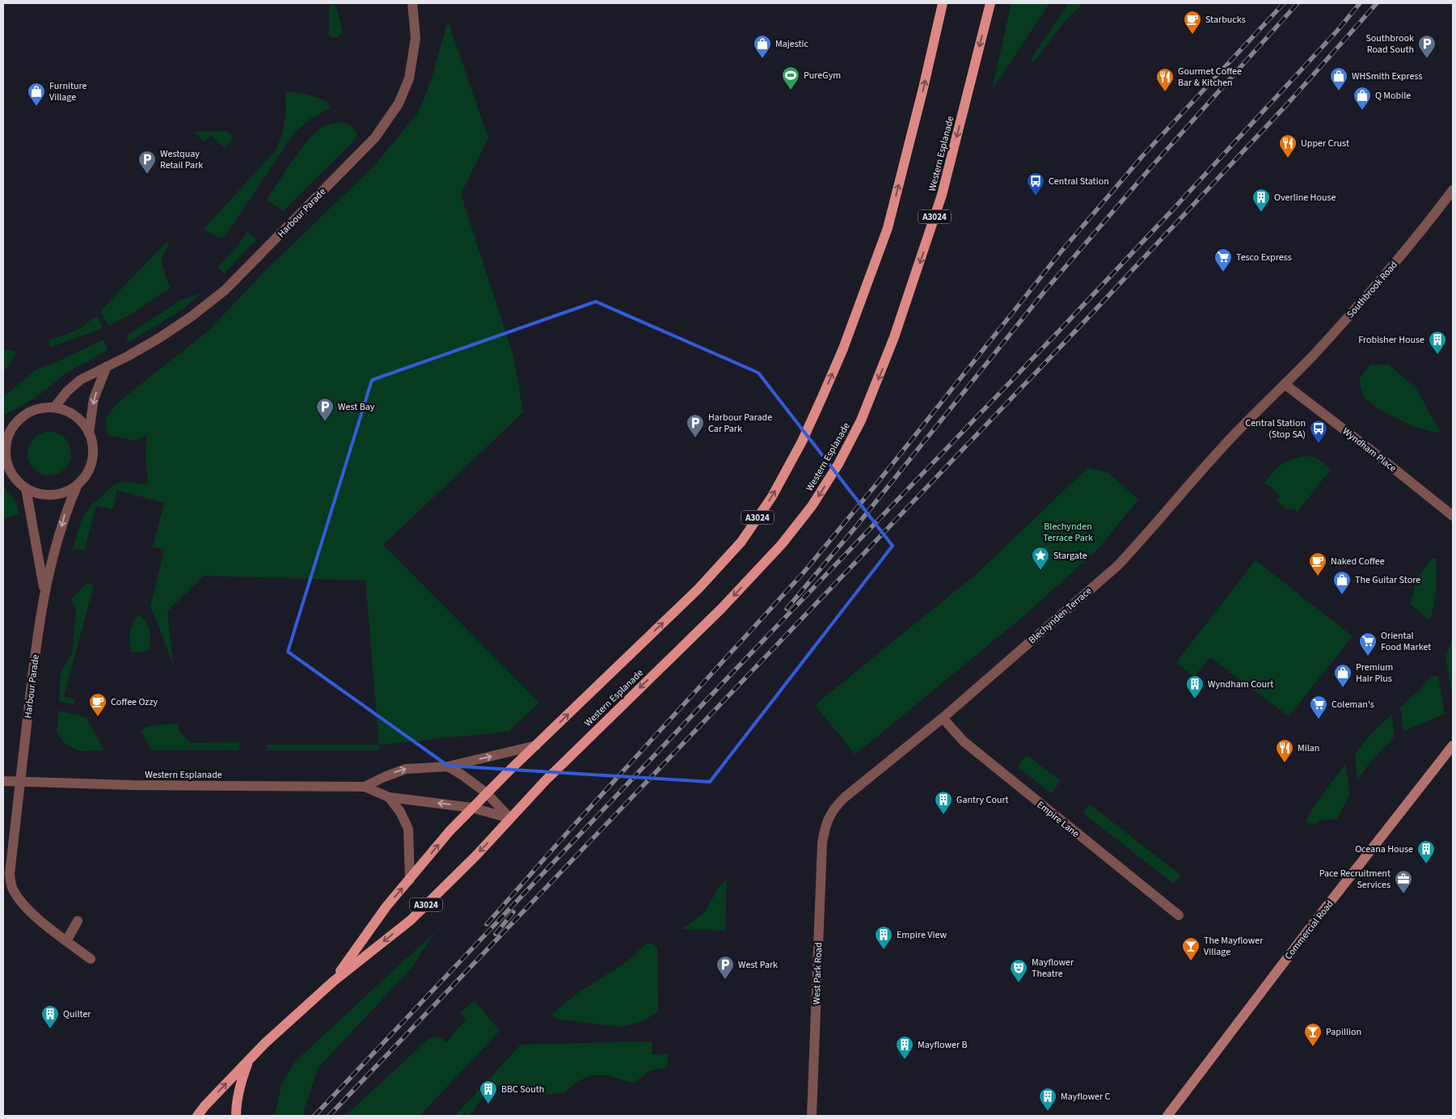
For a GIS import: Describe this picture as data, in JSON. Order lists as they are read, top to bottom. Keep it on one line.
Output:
{"streets":{"main road":["Western Esplanade","A3024"],"street":["Harbour Parade","Southbrook Road","Wyndham Place","Blechynden Terrace","Empire Lane","Commercial Road","West Park Road"]},"crossings":[["Western Esplanade","Harbour Parade"],["Southbrook Road","Wyndham Place"],["Southbrook Road","Blechynden Terrace"],["Wyndham Place","Blechynden Terrace"],["Blechynden Terrace","Empire Lane"],["Blechynden Terrace","West Park Road"]],"parks":["Blechynden Terrace Park"],"places":{"cafe":["Starbucks","Naked Coffee","Coffee Ozzy"],"shop":["Majestic","WHSmith Express","Furniture Village","Q Mobile","The Guitar Store","Premium Hair Plus"],"parking":["Southbrook Road South","Westquay Retail Park","West Bay","Harbour Parade Car Park","West Park"],"sports":["PureGym"],"restaurant":["Gourmet Coffee Bar & Kitchen","Upper Crust","Milan"],"bus stop":["Central Station","Central Station (Stop SA)"],"building":["Overline House","Frobisher House","Wyndham Court","Gantry Court","Oceana House","Empire View","Quilter","Mayflower B","BBC South","Mayflower C"],"supermarket":["Tesco Express","Oriental Food Market","Coleman's"],"place":["Stargate"],"office":["Pace Recruitment Services"],"bar":["The Mayflower Village","Papillion"],"theatre":["Mayflower Theatre"]}}
